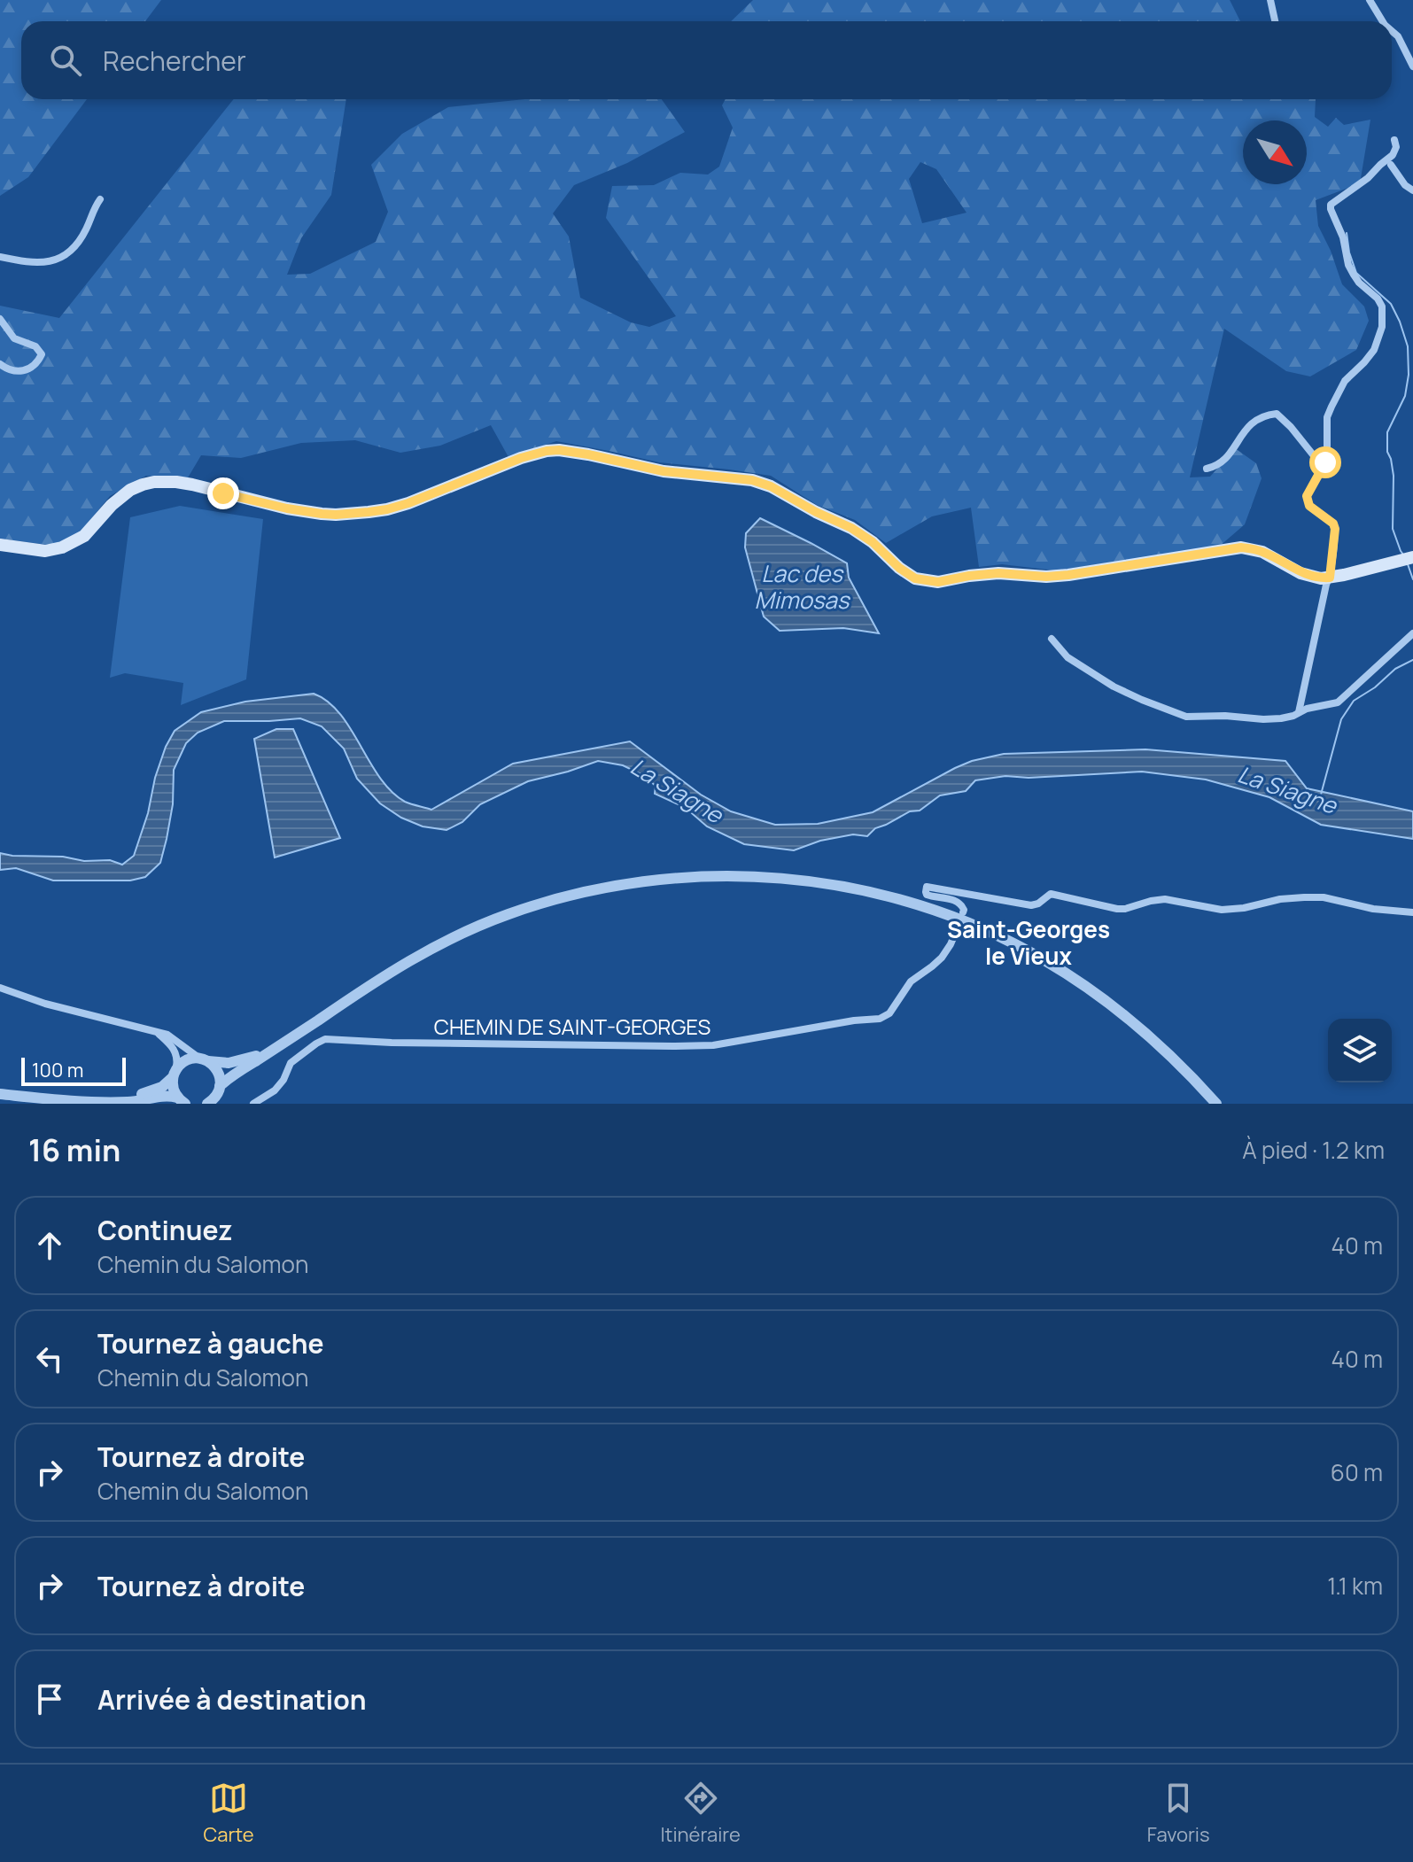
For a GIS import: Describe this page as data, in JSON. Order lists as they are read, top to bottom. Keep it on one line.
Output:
{"streets":{"street":["CHEMIN DE SAINT-GEORGES"]},"districts":["Saint-Georges le Vieux"],"water":["Lac des Mimosas","La Siagne"],"scale_bar":"100 m","north":"bottom right","page":{"search":"Rechercher","scale":"100 m","heading":["16 min","À pied · 1.2 km"],"list":[["Continuez","Chemin du Salomon","40 m"],["Tournez à gauche","Chemin du Salomon","40 m"],["Tournez à droite","Chemin du Salomon","60 m"],["Tournez à droite","1.1 km"],"Arrivée à destination"],"nav":["Carte","Itinéraire","Favoris"]}}
